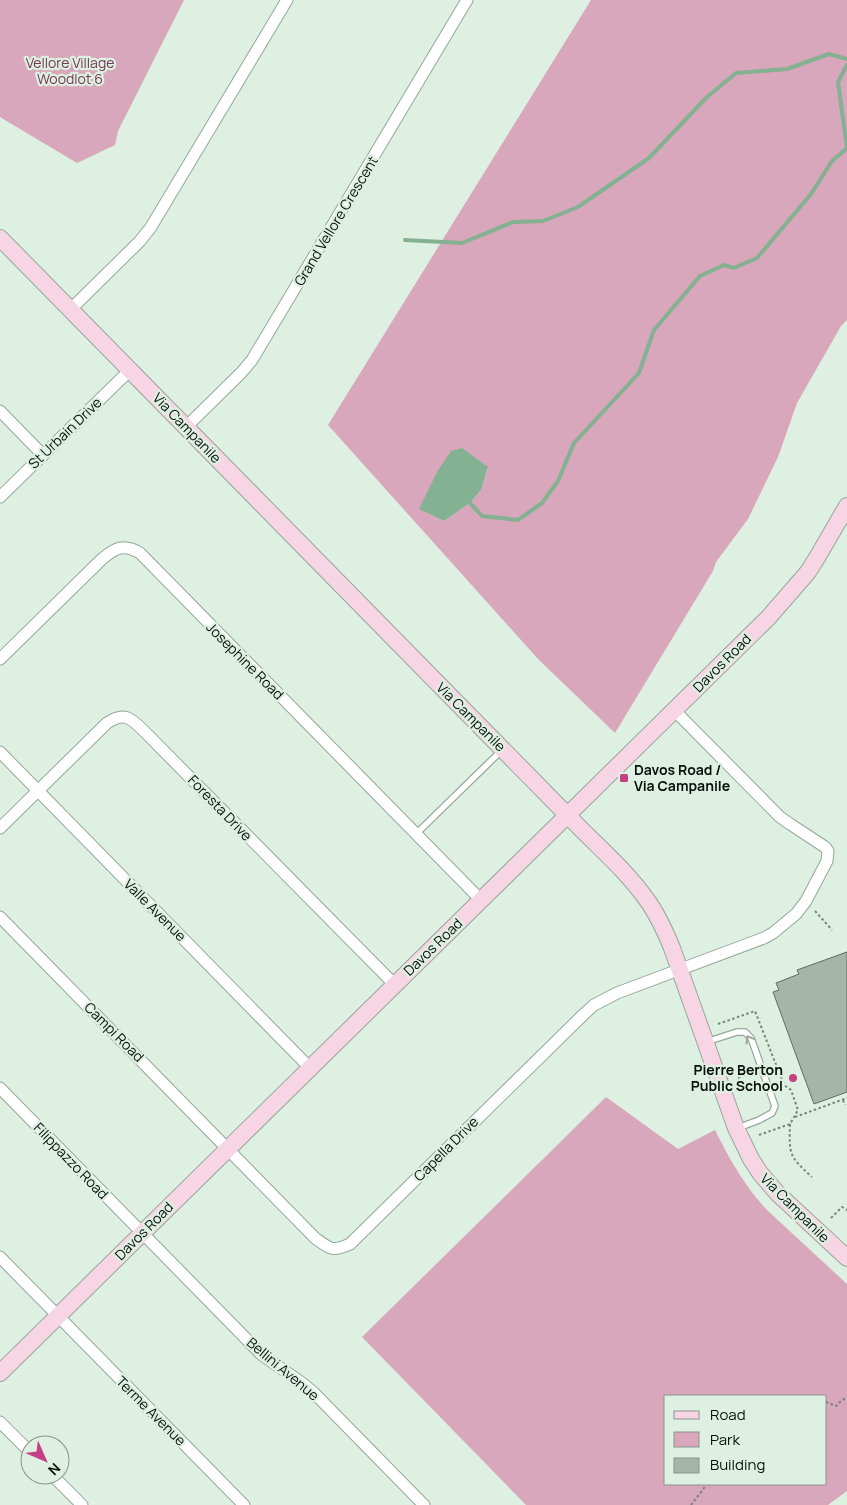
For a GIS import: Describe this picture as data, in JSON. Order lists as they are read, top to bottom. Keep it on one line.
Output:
{"streets":{"street":["Grand Vellore Crescent","Via Campanile","St Urbain Drive","Josephine Road","Davos Road","Foresta Drive","Valle Avenue","Campi Road","Capella Drive","Filippazzo Road","Bellini Avenue","Terme Avenue"]},"crossings":[["Grand Vellore Crescent","Via Campanile"],["Via Campanile","St Urbain Drive"],["Via Campanile","Davos Road"],["Via Campanile","Capella Drive"],["Josephine Road","Davos Road"],["Davos Road","Foresta Drive"],["Davos Road","Valle Avenue"],["Davos Road","Campi Road"],["Davos Road","Capella Drive"],["Davos Road","Filippazzo Road"],["Davos Road","Bellini Avenue"],["Davos Road","Terme Avenue"],["Foresta Drive","Valle Avenue"],["Campi Road","Capella Drive"],["Filippazzo Road","Bellini Avenue"]],"parks":["Vellore Village Woodlot 6"],"places":{"transit":["Davos Road / Via Campanile"],"other":["Pierre Berton Public School"]},"legend":["Road","Park","Building"],"north":"bottom right"}
